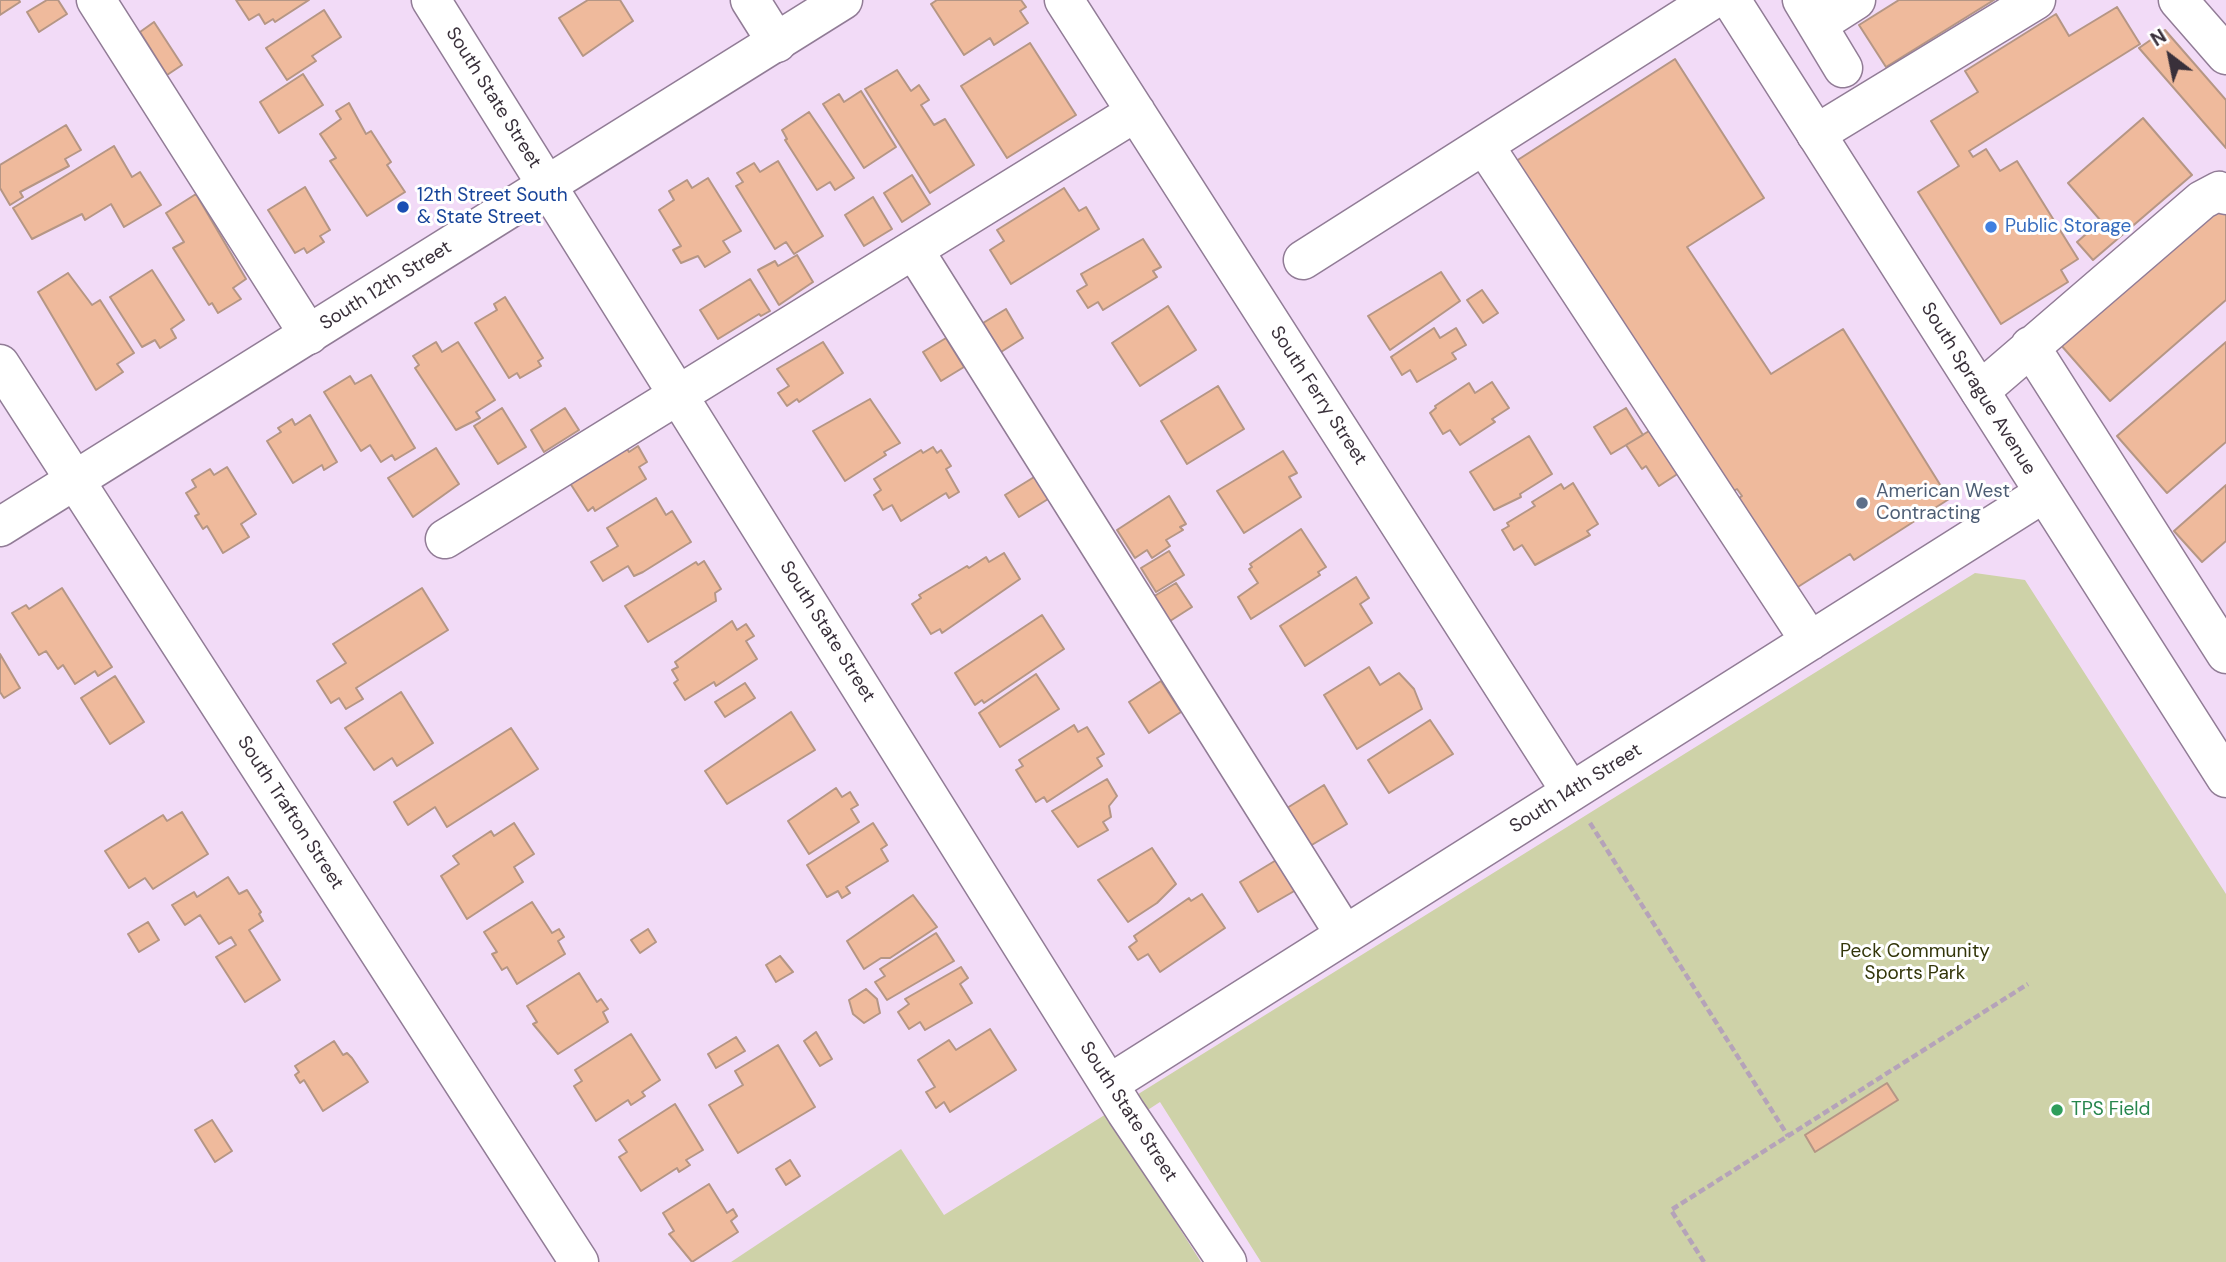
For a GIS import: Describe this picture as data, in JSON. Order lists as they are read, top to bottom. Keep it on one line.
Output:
{"streets":{"street":["South State Street","South 12th Street","South Sprague Avenue","South Ferry Street","South 14th Street","South Trafton Street"]},"crossings":[["South State Street","South 12th Street"],["South State Street","South 14th Street"],["South 12th Street","South Trafton Street"],["South Sprague Avenue","South 14th Street"],["South Ferry Street","South 14th Street"]],"parks":["Peck Community Sports Park"],"places":["12th Street South & State Street","Public Storage","American West Contracting","TPS Field"],"north":"top left"}
